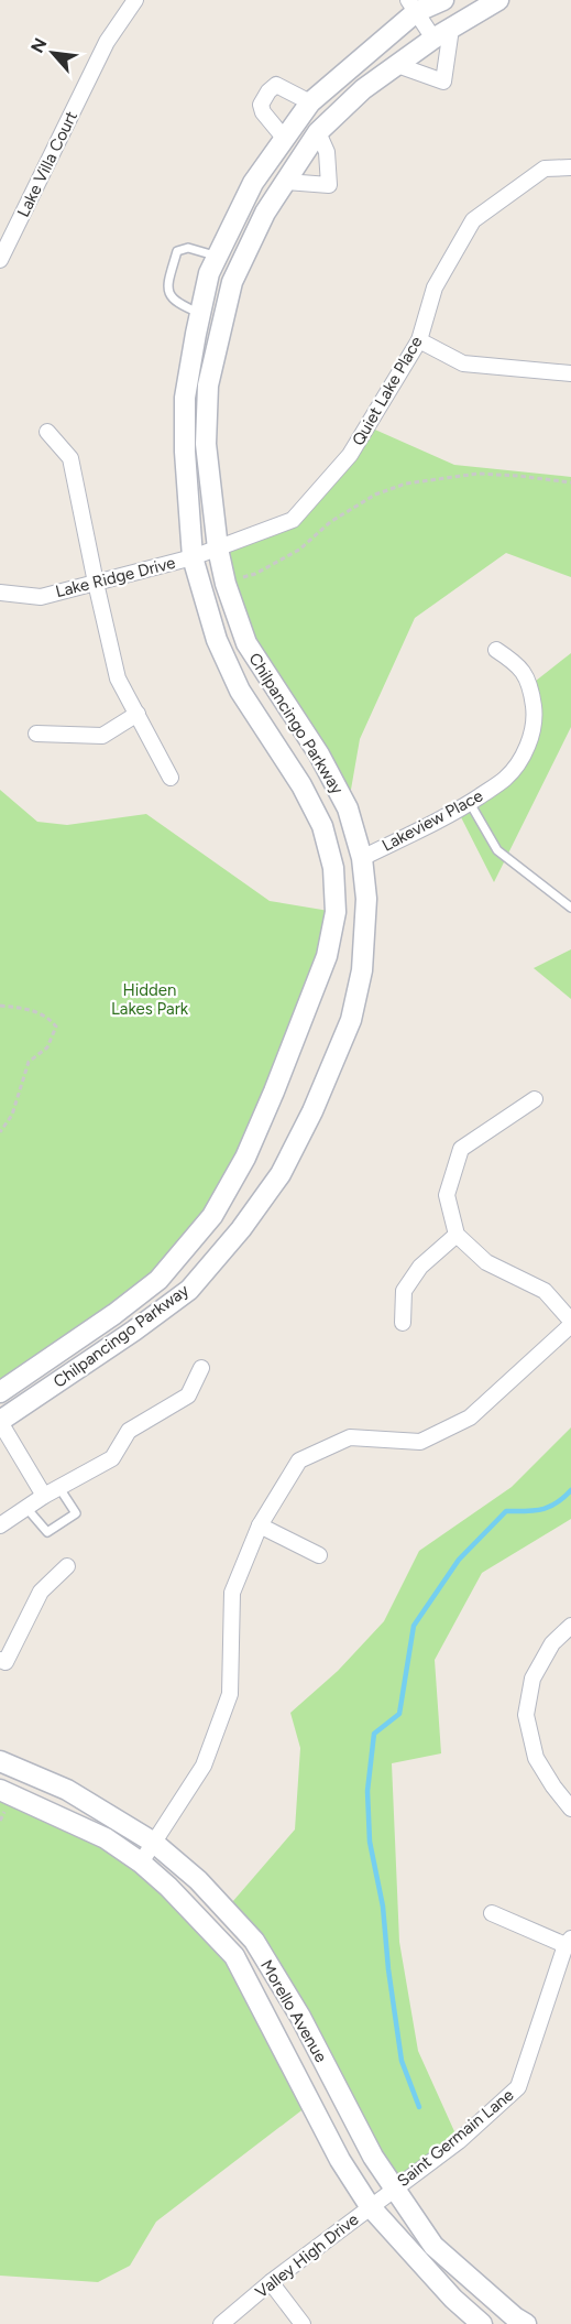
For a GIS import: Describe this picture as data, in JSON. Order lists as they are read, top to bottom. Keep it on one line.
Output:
{"streets":{"street":["Lake Villa Court","Quiet Lake Place","Lake Ridge Drive","Chilpancingo Parkway","Lakeview Place","Morello Avenue","Saint Germain Lane","Valley High Drive"]},"crossings":[["Quiet Lake Place","Lake Ridge Drive"],["Quiet Lake Place","Chilpancingo Parkway"],["Lake Ridge Drive","Chilpancingo Parkway"],["Chilpancingo Parkway","Lakeview Place"],["Morello Avenue","Saint Germain Lane"],["Morello Avenue","Valley High Drive"],["Saint Germain Lane","Valley High Drive"]],"parks":["Hidden Lakes Park"],"north":"top left"}
